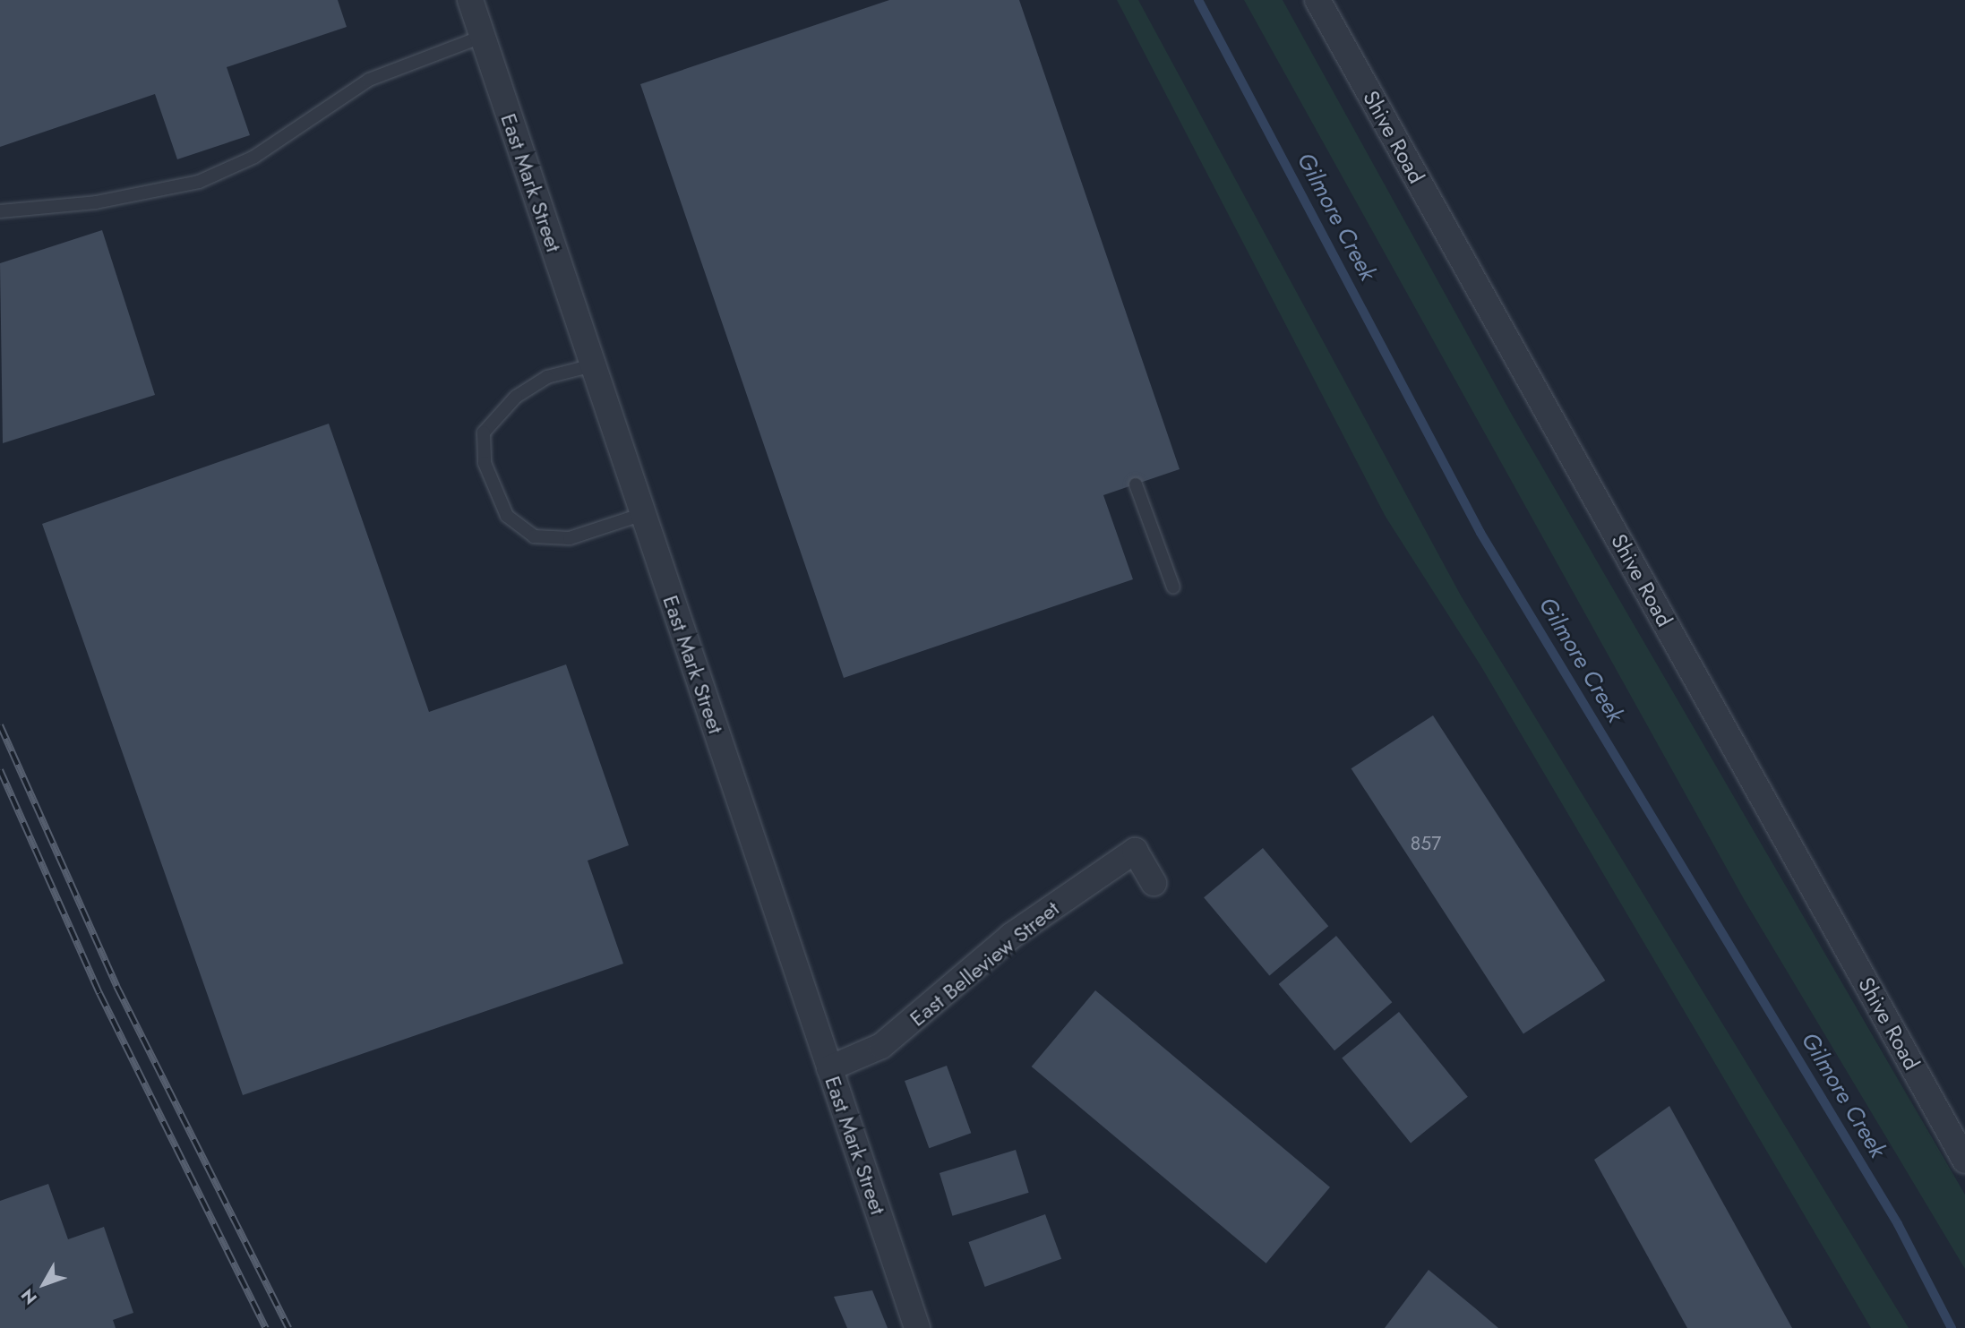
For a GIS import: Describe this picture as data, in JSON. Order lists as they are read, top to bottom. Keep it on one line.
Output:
{"streets":{"street":["Shive Road","East Mark Street","East Belleview Street"]},"crossings":[["East Mark Street","East Belleview Street"]],"water":["Gilmore Creek"],"house_numbers":["857"],"north":"bottom left"}
